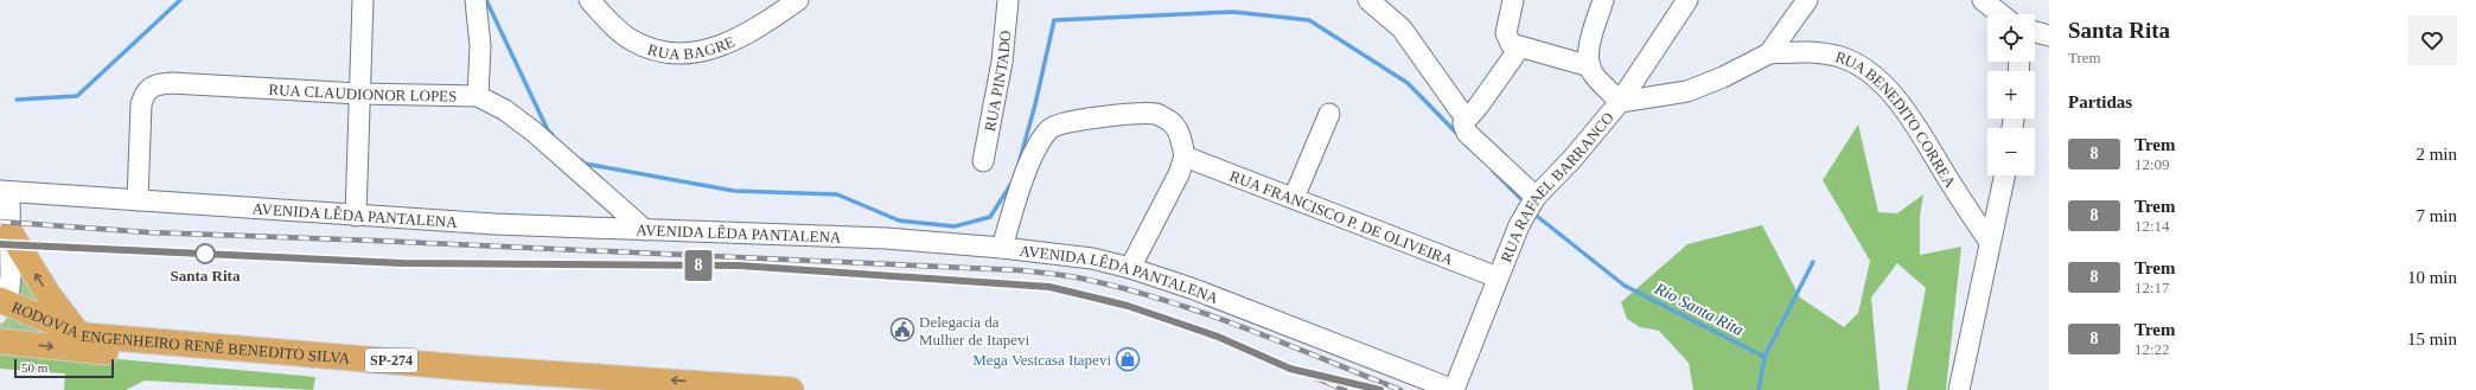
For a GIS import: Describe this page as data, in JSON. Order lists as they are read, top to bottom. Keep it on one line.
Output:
{"streets":{"main road":["RODOVIA ENGENHEIRO RENÊ BENEDITO SILVA","SP-274"],"street":["RUA BAGRE","RUA PINTADO","RUA CLAUDIONOR LOPES","RUA BENEDITO CORREA","RUA RAFAEL BARRANCO","AVENIDA LÊDA PANTALENA","RUA FRANCISCO P. DE OLIVEIRA"]},"crossings":[["RUA CLAUDIONOR LOPES","AVENIDA LÊDA PANTALENA"],["RUA RAFAEL BARRANCO","AVENIDA LÊDA PANTALENA"],["RUA RAFAEL BARRANCO","RUA FRANCISCO P. DE OLIVEIRA"]],"water":["Rio Santa Rita"],"places":{"other":["Santa Rita"],"public building":["Delegacia da Mulher de Itapevi"],"shop":["Mega Vestcasa Itapevi"]},"scale_bar":"50 m","page":{"on_map":"8","heading":[["Santa Rita","Trem"],"Partidas"],"map_buttons":["+","−"],"list":[{"mark":"8","name":"Trem","note":"12:09","value":"2 min"},{"mark":"8","name":"Trem","note":"12:14","value":"7 min"},{"mark":"8","name":"Trem","note":"12:17","value":"10 min"},{"mark":"8","name":"Trem","note":"12:22","value":"15 min"}],"scale":"50 m"}}
